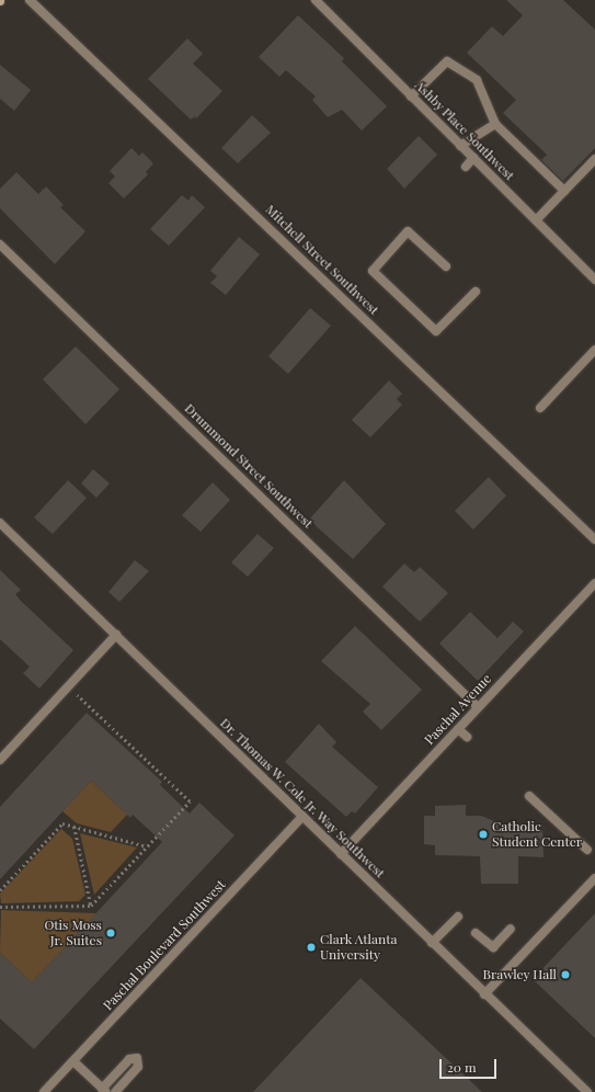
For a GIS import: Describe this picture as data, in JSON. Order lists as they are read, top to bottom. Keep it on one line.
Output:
{"streets":{"street":["Ashby Place Southwest","Mitchell Street Southwest","Drummond Street Southwest","Paschal Avenue","Dr. Thomas W. Cole Jr. Way Southwest","Paschal Boulevard Southwest"]},"crossings":[["Drummond Street Southwest","Paschal Avenue"],["Paschal Avenue","Dr. Thomas W. Cole Jr. Way Southwest"],["Dr. Thomas W. Cole Jr. Way Southwest","Paschal Boulevard Southwest"]],"places":["Catholic Student Center","Otis Moss Jr. Suites","Clark Atlanta University","Brawley Hall"],"scale_bar":"20 m"}
